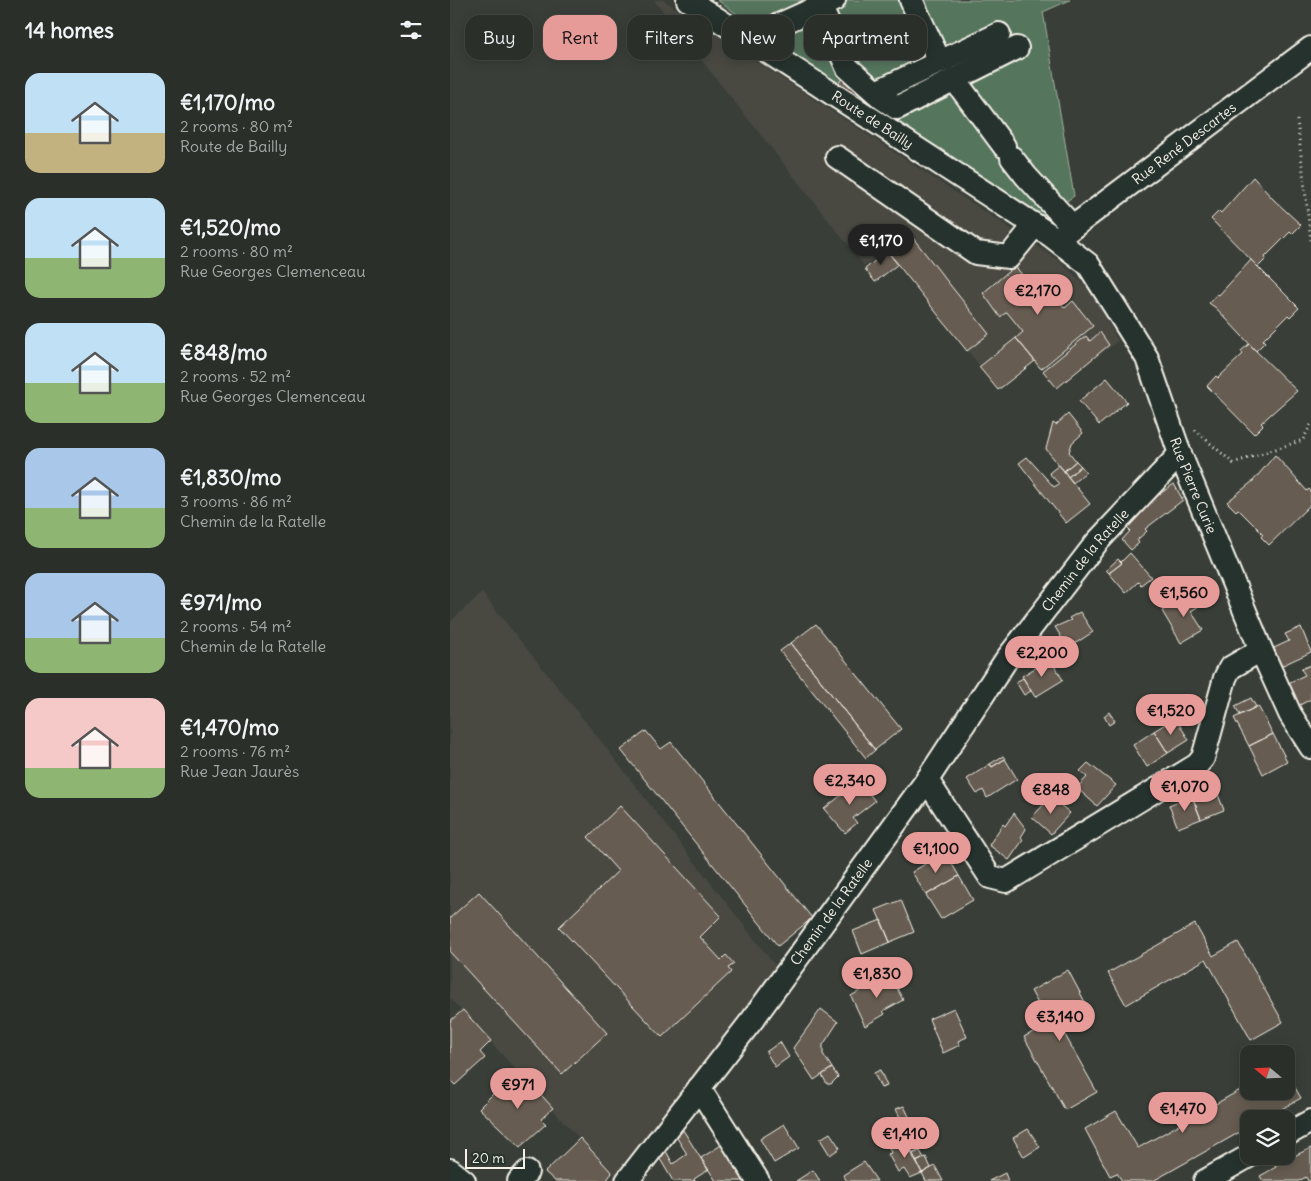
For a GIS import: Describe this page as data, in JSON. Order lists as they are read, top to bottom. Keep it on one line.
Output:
{"streets":{"street":["Route de Bailly","Rue René Descartes","Rue Pierre Curie","Chemin de la Ratelle"]},"crossings":[["Route de Bailly","Rue René Descartes"],["Route de Bailly","Rue Pierre Curie"],["Rue René Descartes","Rue Pierre Curie"],["Rue Pierre Curie","Chemin de la Ratelle"]],"scale_bar":"20 m","north":"left","page":{"heading":"14 homes","chip":["Buy","Rent","Filters","New","Apartment"],"list":[{"name":"€1,170/mo","note":"2 rooms · 80 m² · Route de Bailly"},{"name":"€1,520/mo","note":"2 rooms · 80 m² · Rue Georges Clemenceau"},{"name":"€848/mo","note":"2 rooms · 52 m² · Rue Georges Clemenceau"},{"name":"€1,830/mo","note":"3 rooms · 86 m² · Chemin de la Ratelle"},{"name":"€971/mo","note":"2 rooms · 54 m² · Chemin de la Ratelle"},{"name":"€1,470/mo","note":"2 rooms · 76 m² · Rue Jean Jaurès"}],"price":["€1,170","€2,170","€1,560","€2,200","€1,520","€2,340","€1,070","€848","€1,100","€1,830","€3,140","€971","€1,470","€1,410"],"scale":"20 m"}}
